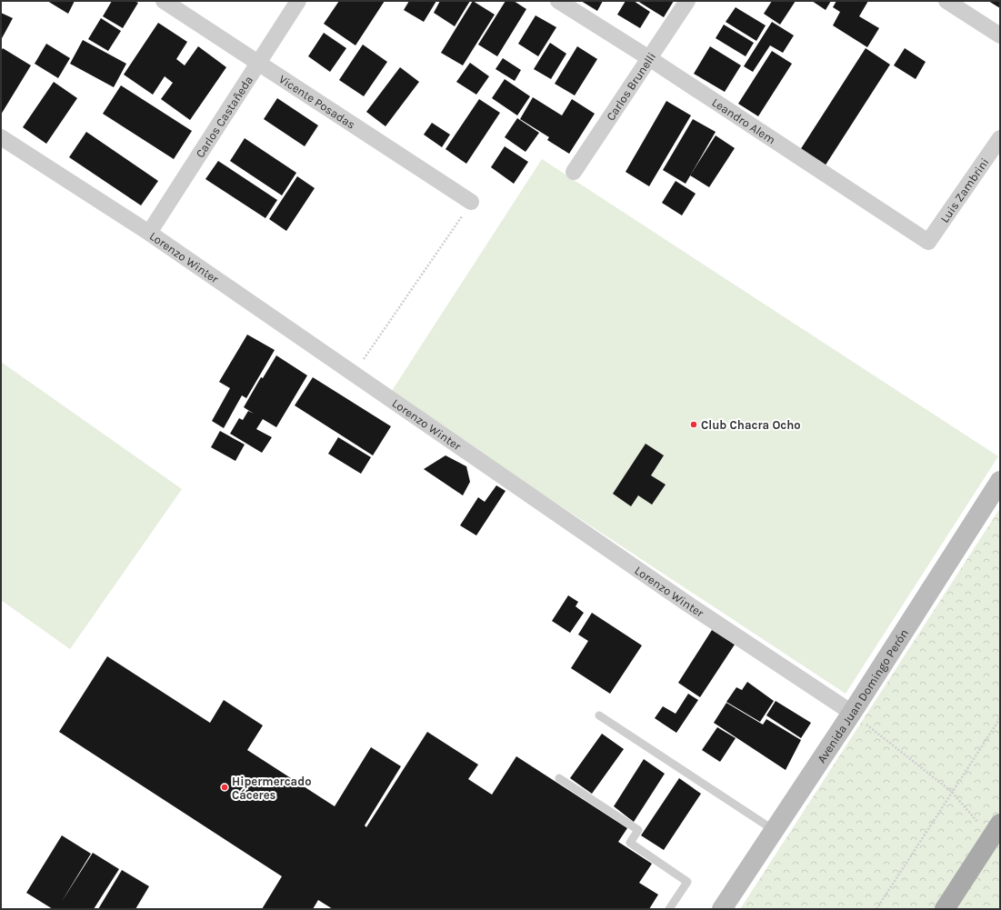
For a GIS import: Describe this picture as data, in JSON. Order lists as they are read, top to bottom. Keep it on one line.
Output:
{"streets":{"main road":["Avenida Juan Domingo Perón"],"street":["Carlos Brunelli","Vicente Posadas","Carlos Castañeda","Leandro Alem","Luis Zambrini","Lorenzo Winter"]},"crossings":[["Carlos Brunelli","Leandro Alem"],["Vicente Posadas","Carlos Castañeda"],["Carlos Castañeda","Lorenzo Winter"],["Leandro Alem","Luis Zambrini"],["Lorenzo Winter","Avenida Juan Domingo Perón"]],"places":["Club Chacra Ocho","Hipermercado Cáceres"]}
